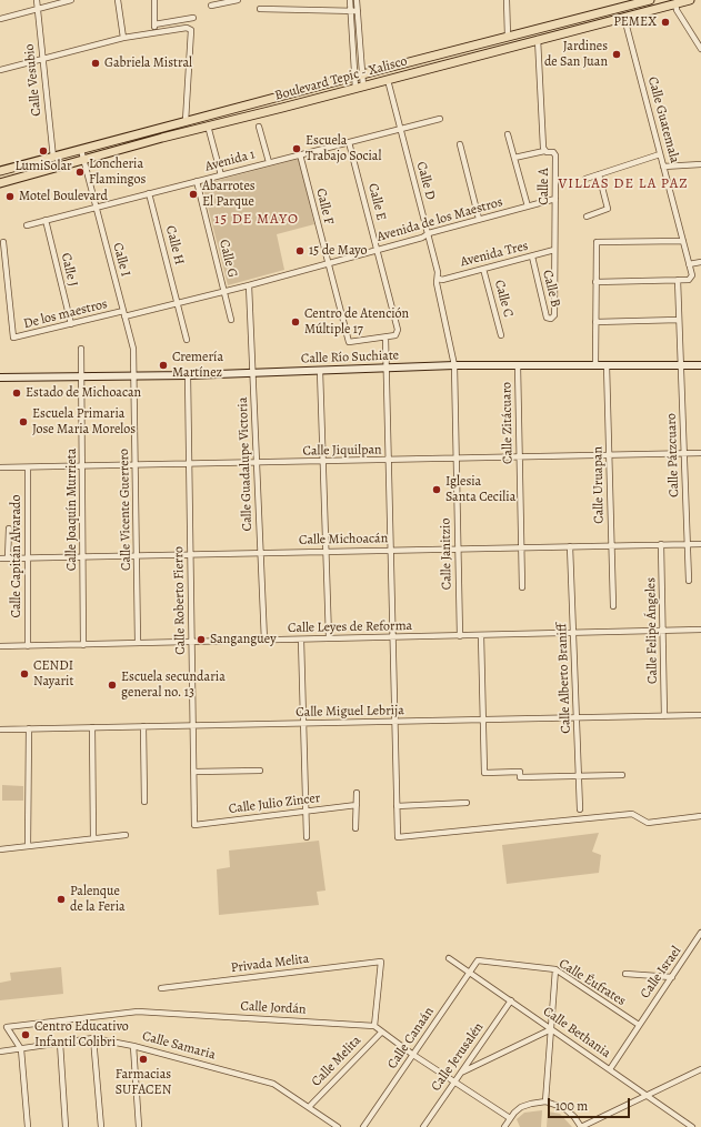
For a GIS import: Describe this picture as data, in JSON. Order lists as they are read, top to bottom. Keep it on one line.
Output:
{"streets":{"main road":["Boulevard Tepic - Xalisco","Calle Río Suchiate"],"street":["Calle Vesubio","Calle Guatemala","Avenida 1","Calle D","Calle A","Calle E","Calle F","Avenida de los Maestros","Calle H","Avenida Tres","Calle G","Calle I","Calle J","Calle B","Calle C","De los maestros","Calle Zitácuaro","Calle Jiquilpan","Calle Pátzcuaro","Calle Guadalupe Victoria","Calle Uruapan","Calle Joaquín Murrieta","Calle Vicente Guerrero","Calle Michoacán","Calle Janitzio","Calle Capitán Alvarado","Calle Roberto Fierro","Calle Leyes de Reforma","Calle Felipe Ángeles","Calle Alberto Braniff","Calle Miguel Lebrija","Calle Julio Zincer","Privada Melita","Calle Israel","Calle Éufrates","Calle Jordán","Calle Bethania","Calle Canaán","Calle Samaria","Calle Jerusalén","Calle Melita"]},"crossings":[["Boulevard Tepic - Xalisco","Calle Vesubio"],["Boulevard Tepic - Xalisco","Calle Guatemala"],["Boulevard Tepic - Xalisco","Calle D"],["Boulevard Tepic - Xalisco","Calle A"],["Boulevard Tepic - Xalisco","Calle I"],["Avenida 1","Calle D"],["Avenida 1","Calle E"],["Avenida 1","Calle F"],["Avenida 1","Calle H"],["Avenida 1","Calle G"],["Avenida 1","Calle I"],["Avenida 1","Calle J"],["Calle D","Avenida de los Maestros"],["Calle D","Avenida Tres"],["Calle D","Calle Río Suchiate"],["Calle D","Calle Janitzio"],["Calle A","Avenida de los Maestros"],["Calle A","Avenida Tres"],["Calle A","Calle B"],["Calle E","Calle F"],["Calle E","Avenida de los Maestros"],["Calle F","Avenida de los Maestros"],["Avenida de los Maestros","Calle H"],["Avenida de los Maestros","Calle G"],["Avenida de los Maestros","Calle I"],["Avenida de los Maestros","De los maestros"],["Avenida de los Maestros","Calle Guadalupe Victoria"],["Avenida Tres","Calle B"],["Avenida Tres","Calle C"],["Calle I","De los maestros"],["Calle I","Calle Río Suchiate"],["Calle I","Calle Vicente Guerrero"],["Calle J","De los maestros"],["Calle Río Suchiate","Calle Zitácuaro"],["Calle Río Suchiate","Calle Pátzcuaro"],["Calle Río Suchiate","Calle Guadalupe Victoria"],["Calle Río Suchiate","Calle Uruapan"],["Calle Río Suchiate","Calle Joaquín Murrieta"],["Calle Río Suchiate","Calle Vicente Guerrero"],["Calle Río Suchiate","Calle Janitzio"],["Calle Río Suchiate","Calle Roberto Fierro"],["Calle Zitácuaro","Calle Jiquilpan"],["Calle Zitácuaro","Calle Michoacán"],["Calle Jiquilpan","Calle Pátzcuaro"],["Calle Jiquilpan","Calle Guadalupe Victoria"],["Calle Jiquilpan","Calle Uruapan"],["Calle Jiquilpan","Calle Joaquín Murrieta"],["Calle Jiquilpan","Calle Vicente Guerrero"],["Calle Jiquilpan","Calle Janitzio"],["Calle Jiquilpan","Calle Capitán Alvarado"],["Calle Jiquilpan","Calle Roberto Fierro"],["Calle Pátzcuaro","Calle Michoacán"],["Calle Guadalupe Victoria","Calle Michoacán"],["Calle Guadalupe Victoria","Calle Leyes de Reforma"],["Calle Uruapan","Calle Michoacán"],["Calle Joaquín Murrieta","Calle Michoacán"],["Calle Joaquín Murrieta","Calle Leyes de Reforma"],["Calle Vicente Guerrero","Calle Michoacán"],["Calle Vicente Guerrero","Calle Leyes de Reforma"],["Calle Michoacán","Calle Janitzio"],["Calle Michoacán","Calle Capitán Alvarado"],["Calle Michoacán","Calle Roberto Fierro"],["Calle Michoacán","Calle Felipe Ángeles"],["Calle Michoacán","Calle Alberto Braniff"],["Calle Janitzio","Calle Leyes de Reforma"],["Calle Capitán Alvarado","Calle Leyes de Reforma"],["Calle Roberto Fierro","Calle Leyes de Reforma"],["Calle Roberto Fierro","Calle Miguel Lebrija"],["Calle Roberto Fierro","Calle Julio Zincer"],["Calle Leyes de Reforma","Calle Felipe Ángeles"],["Calle Leyes de Reforma","Calle Alberto Braniff"],["Calle Felipe Ángeles","Calle Miguel Lebrija"],["Calle Alberto Braniff","Calle Miguel Lebrija"],["Privada Melita","Calle Melita"],["Calle Israel","Calle Éufrates"],["Calle Israel","Calle Bethania"],["Calle Éufrates","Calle Canaán"],["Calle Jordán","Calle Samaria"],["Calle Jordán","Calle Melita"],["Calle Bethania","Calle Canaán"],["Calle Bethania","Calle Jerusalén"],["Calle Samaria","Calle Melita"]],"districts":["VILLAS DE LA PAZ","15 DE MAYO"],"places":["PEMEX","Jardines de San Juan","Gabriela Mistral","Escuela Trabajo Social","LumiSolar","Loncheria Flamingos","Abarrotes El Parque","Motel Boulevard","15 de Mayo","Centro de Atención Múltiple 17","Cremería Martínez","Estado de Michoacan","Escuela Primaria Jose Maria Morelos","Iglesia Santa Cecilia","Sanganguey","CENDI Nayarit","Escuela secundaria general no. 13","Palenque de la Feria","Centro Educativo Infantil Colibri","Farmacias SUFACEN"],"scale_bar":"100 m"}
